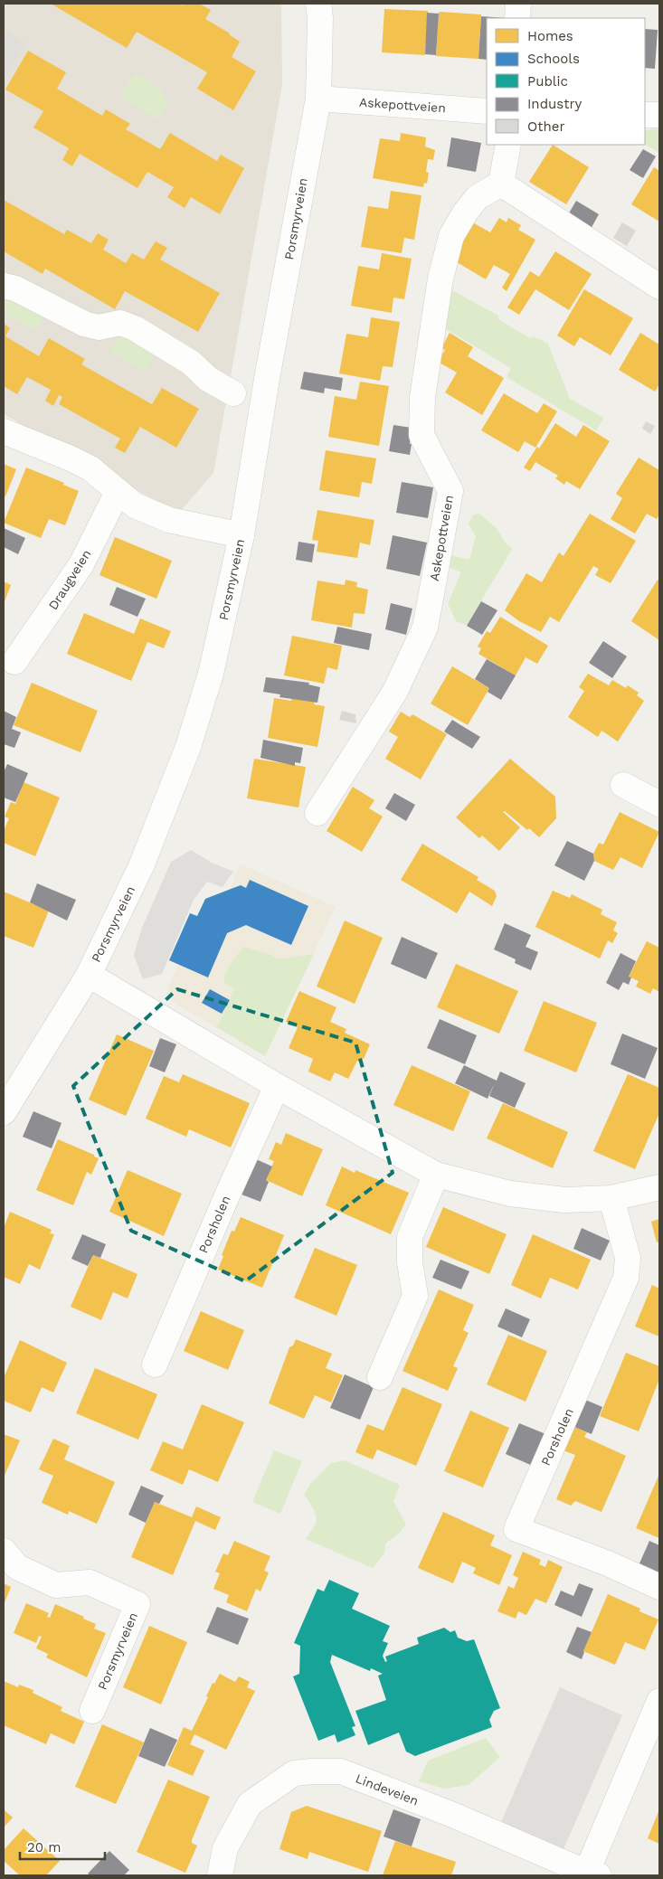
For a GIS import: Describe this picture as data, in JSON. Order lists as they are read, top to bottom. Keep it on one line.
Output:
{"streets":{"street":["Askepottveien","Porsmyrveien","Draugveien","Porsholen","Lindeveien"]},"crossings":[["Askepottveien","Porsmyrveien"]],"legend":["Homes","Schools","Public","Industry","Other"],"scale_bar":"20 m"}
